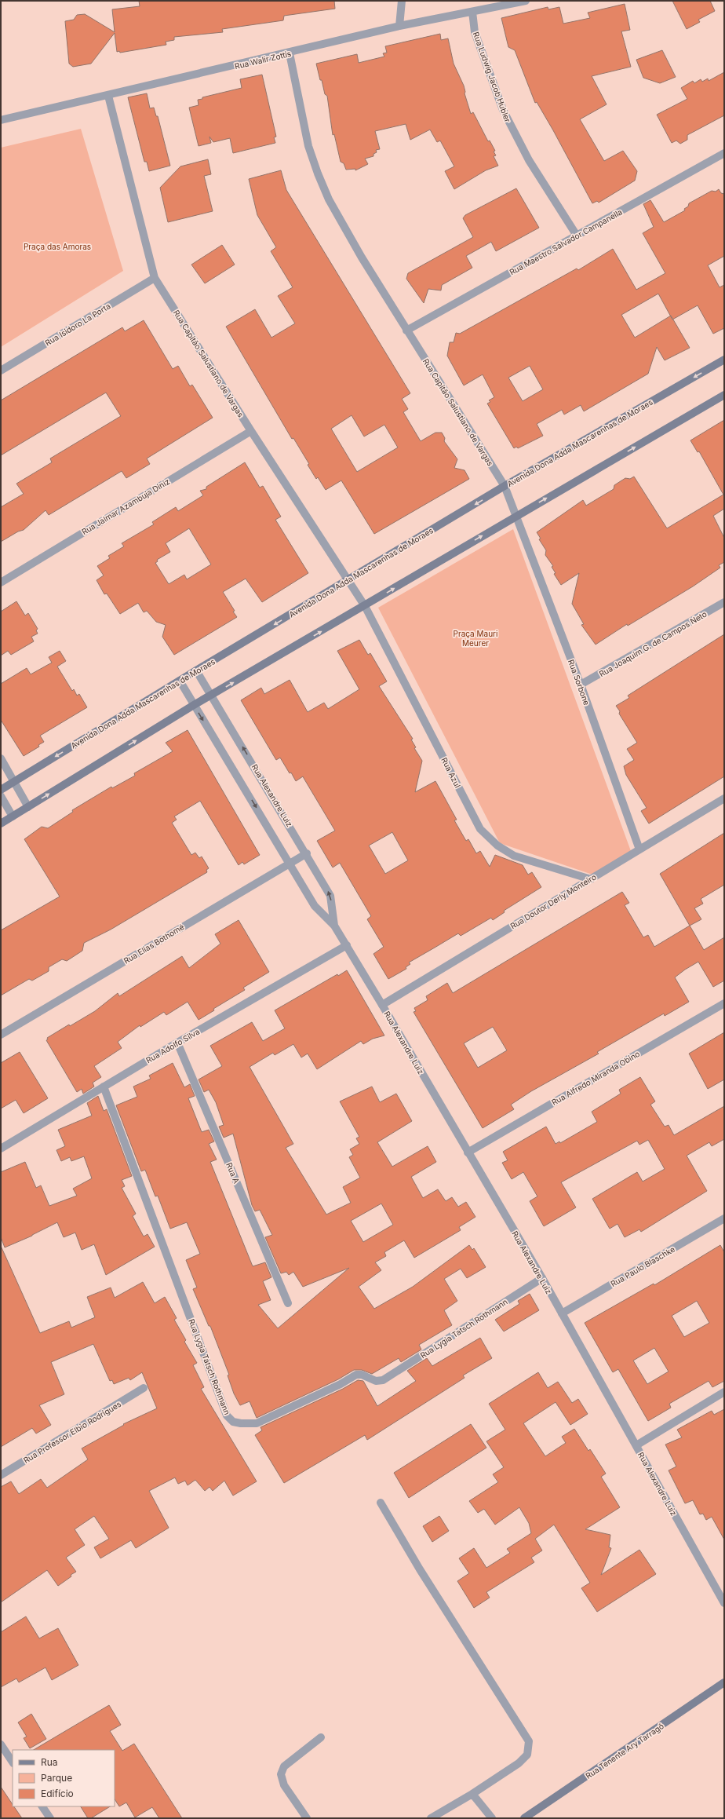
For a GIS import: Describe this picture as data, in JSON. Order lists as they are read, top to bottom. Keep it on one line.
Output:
{"streets":{"main road":["Avenida Dona Adda Mascarenhas de Moraes","Rua Tenente Ary Tarragô"],"street":["Rua Walir Zottis","Rua Ludwig Jacob Hubler","Rua Maestro Salvador Campanella","Rua Isidoro La Porta","Rua Capitão Salustiano de Vargas","Rua Jalmar Azambuja Diniz","Rua Joaquim G. de Campos Neto","Rua Sorbone","Rua Azul","Rua Alexandre Luiz","Rua Doutor Derly Monteiro","Rua Elias Bothomé","Rua Adolfo Silva","Rua Alfredo Miranda Obino","Rua A","Rua Paulo Blaschke","Rua Lygia Tatsch Rothmann","Rua Professor Elbio Rodrigues"]},"crossings":[["Rua Walir Zottis","Rua Ludwig Jacob Hubler"],["Rua Walir Zottis","Rua Capitão Salustiano de Vargas"],["Rua Ludwig Jacob Hubler","Rua Maestro Salvador Campanella"],["Rua Maestro Salvador Campanella","Rua Capitão Salustiano de Vargas"],["Rua Isidoro La Porta","Rua Capitão Salustiano de Vargas"],["Rua Capitão Salustiano de Vargas","Avenida Dona Adda Mascarenhas de Moraes"],["Rua Capitão Salustiano de Vargas","Rua Jalmar Azambuja Diniz"],["Rua Capitão Salustiano de Vargas","Rua Sorbone"],["Rua Capitão Salustiano de Vargas","Rua Azul"],["Avenida Dona Adda Mascarenhas de Moraes","Rua Alexandre Luiz"],["Rua Joaquim G. de Campos Neto","Rua Sorbone"],["Rua Sorbone","Rua Doutor Derly Monteiro"],["Rua Azul","Rua Doutor Derly Monteiro"],["Rua Alexandre Luiz","Rua Doutor Derly Monteiro"],["Rua Alexandre Luiz","Rua Elias Bothomé"],["Rua Alexandre Luiz","Rua Adolfo Silva"],["Rua Alexandre Luiz","Rua Alfredo Miranda Obino"],["Rua Alexandre Luiz","Rua Paulo Blaschke"],["Rua Alexandre Luiz","Rua Lygia Tatsch Rothmann"],["Rua Adolfo Silva","Rua A"],["Rua Adolfo Silva","Rua Lygia Tatsch Rothmann"]],"parks":["Praça das Amoras","Praça Mauri Meurer"],"legend":["Rua","Parque","Edifício"]}
